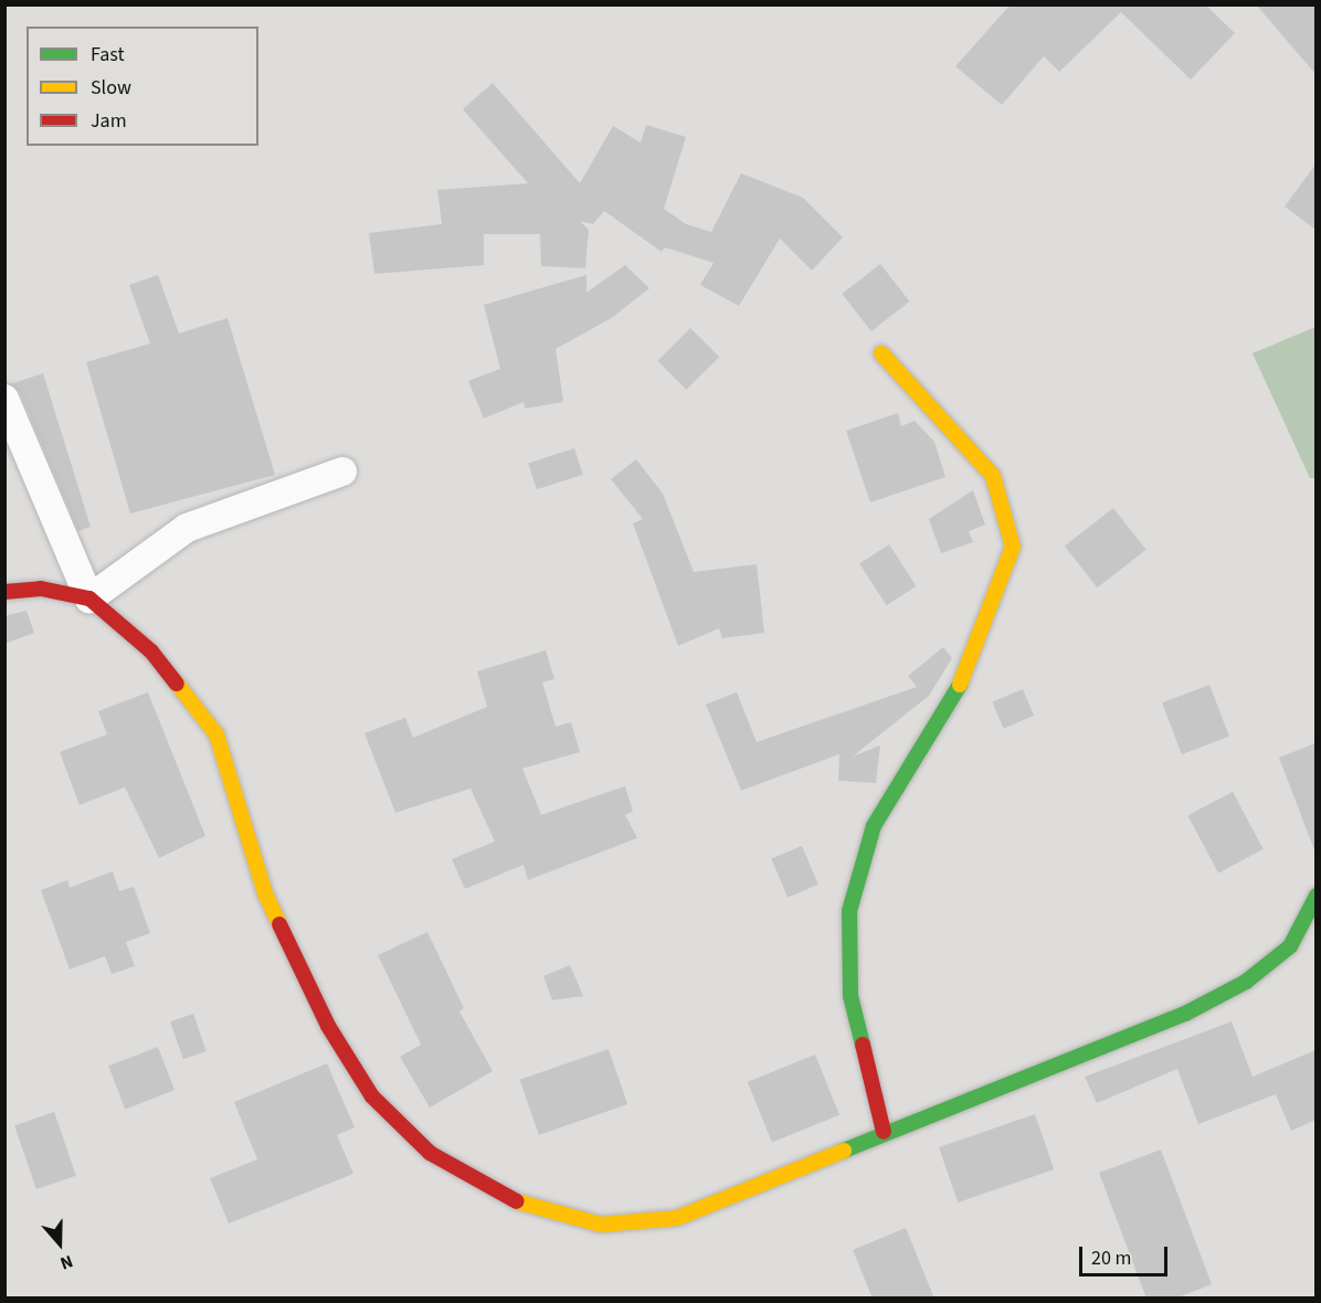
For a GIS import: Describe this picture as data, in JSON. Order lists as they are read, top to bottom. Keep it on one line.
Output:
{"legend":["Fast","Slow","Jam"],"scale_bar":"20 m","north":"bottom"}
